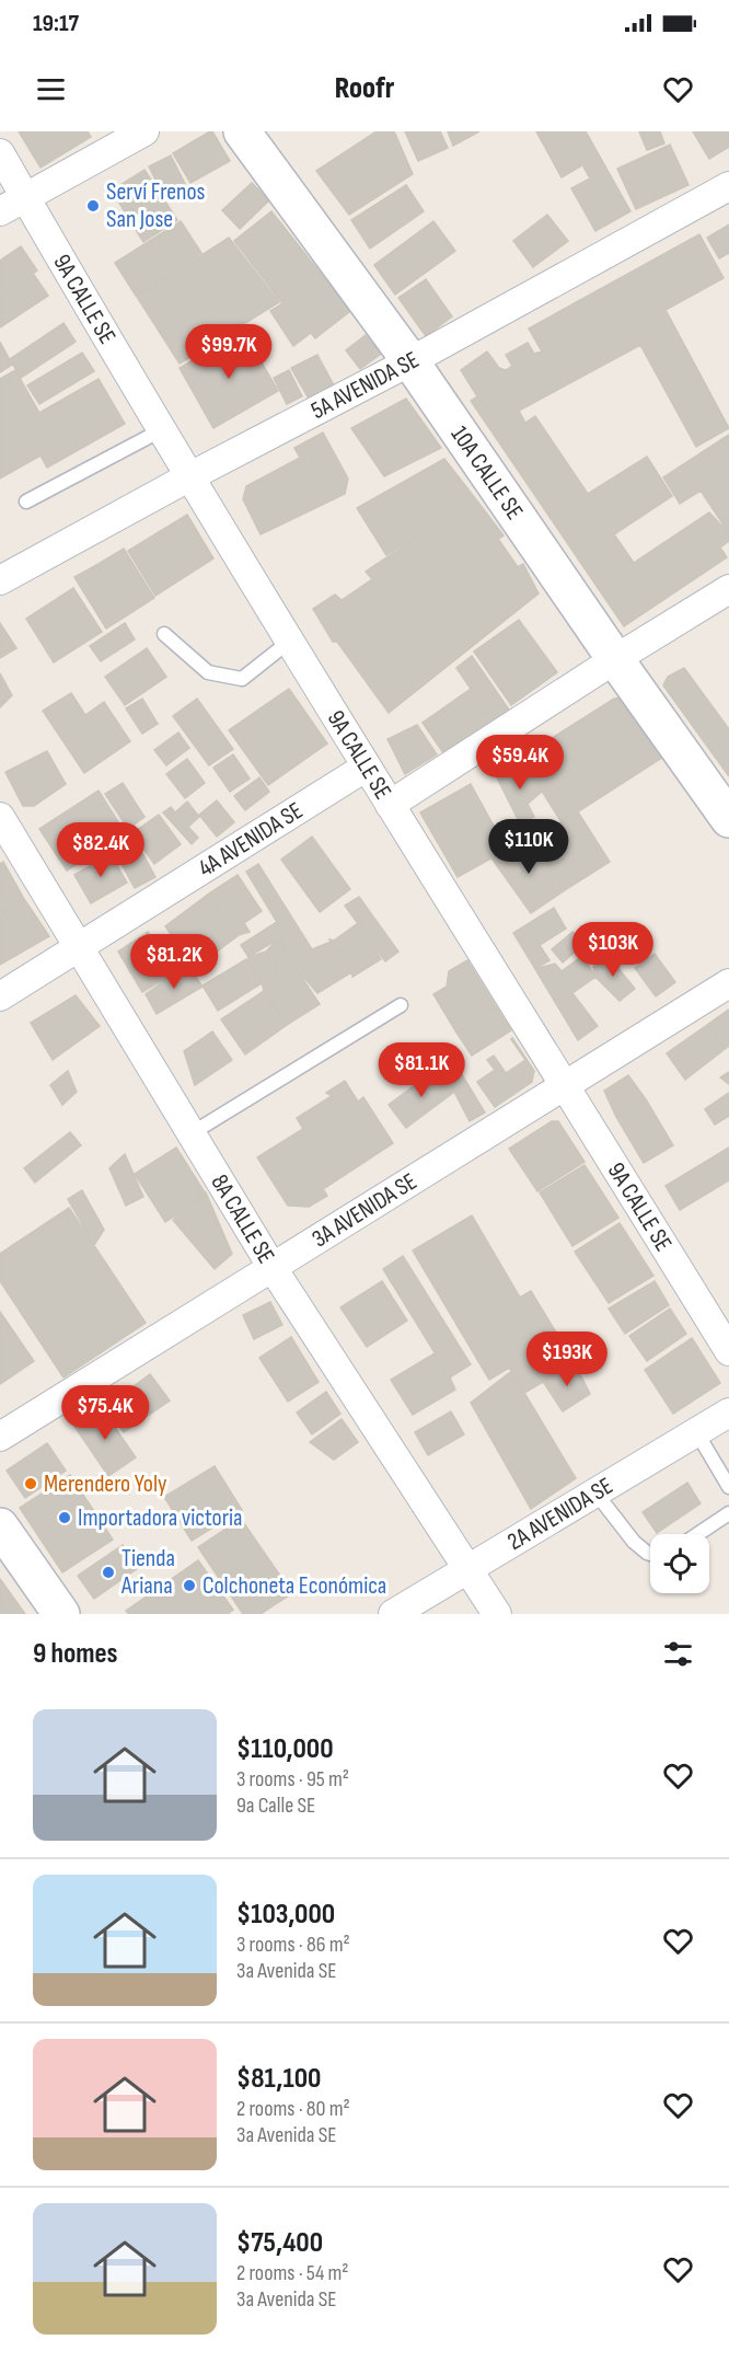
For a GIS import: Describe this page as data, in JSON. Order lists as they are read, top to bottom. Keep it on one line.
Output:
{"streets":{"street":["9A CALLE SE","5A AVENIDA SE","10A CALLE SE","4A AVENIDA SE","3A AVENIDA SE","8A CALLE SE","2A AVENIDA SE"]},"crossings":[["9A CALLE SE","5A AVENIDA SE"],["9A CALLE SE","4A AVENIDA SE"],["9A CALLE SE","3A AVENIDA SE"],["5A AVENIDA SE","10A CALLE SE"],["4A AVENIDA SE","8A CALLE SE"],["3A AVENIDA SE","8A CALLE SE"],["8A CALLE SE","2A AVENIDA SE"]],"places":["Serví Frenos San Jose","Merendero Yoly","Importadora victoria","Tienda Ariana","Colchoneta Económica"],"page":{"status":"19:17","header":"Roofr","price":["$99.7K","$59.4K","$110K","$82.4K","$103K","$81.2K","$81.1K","$193K","$75.4K"],"heading":"9 homes","list":[{"name":"$110,000","note":"3 rooms · 95 m² · 9a Calle SE"},{"name":"$103,000","note":"3 rooms · 86 m² · 3a Avenida SE"},{"name":"$81,100","note":"2 rooms · 80 m² · 3a Avenida SE"},{"name":"$75,400","note":"2 rooms · 54 m² · 3a Avenida SE"}]}}
